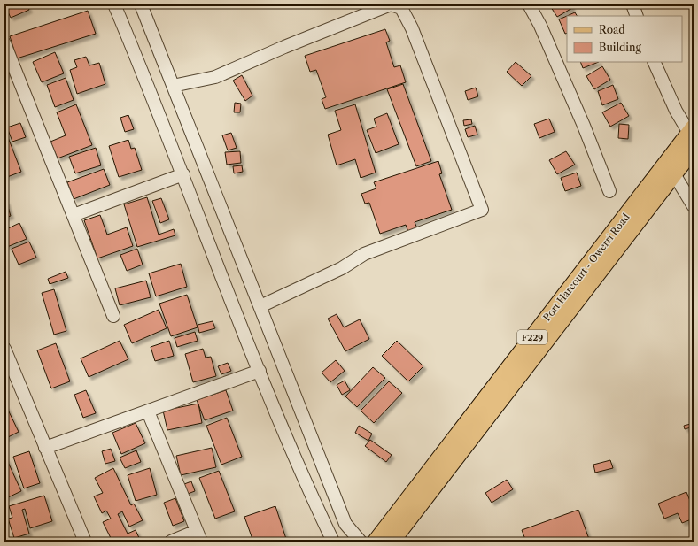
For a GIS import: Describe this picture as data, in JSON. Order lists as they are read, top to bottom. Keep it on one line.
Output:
{"streets":{"main road":["Port Harcourt - Owerri Road","F229"]},"legend":["Road","Building"]}
